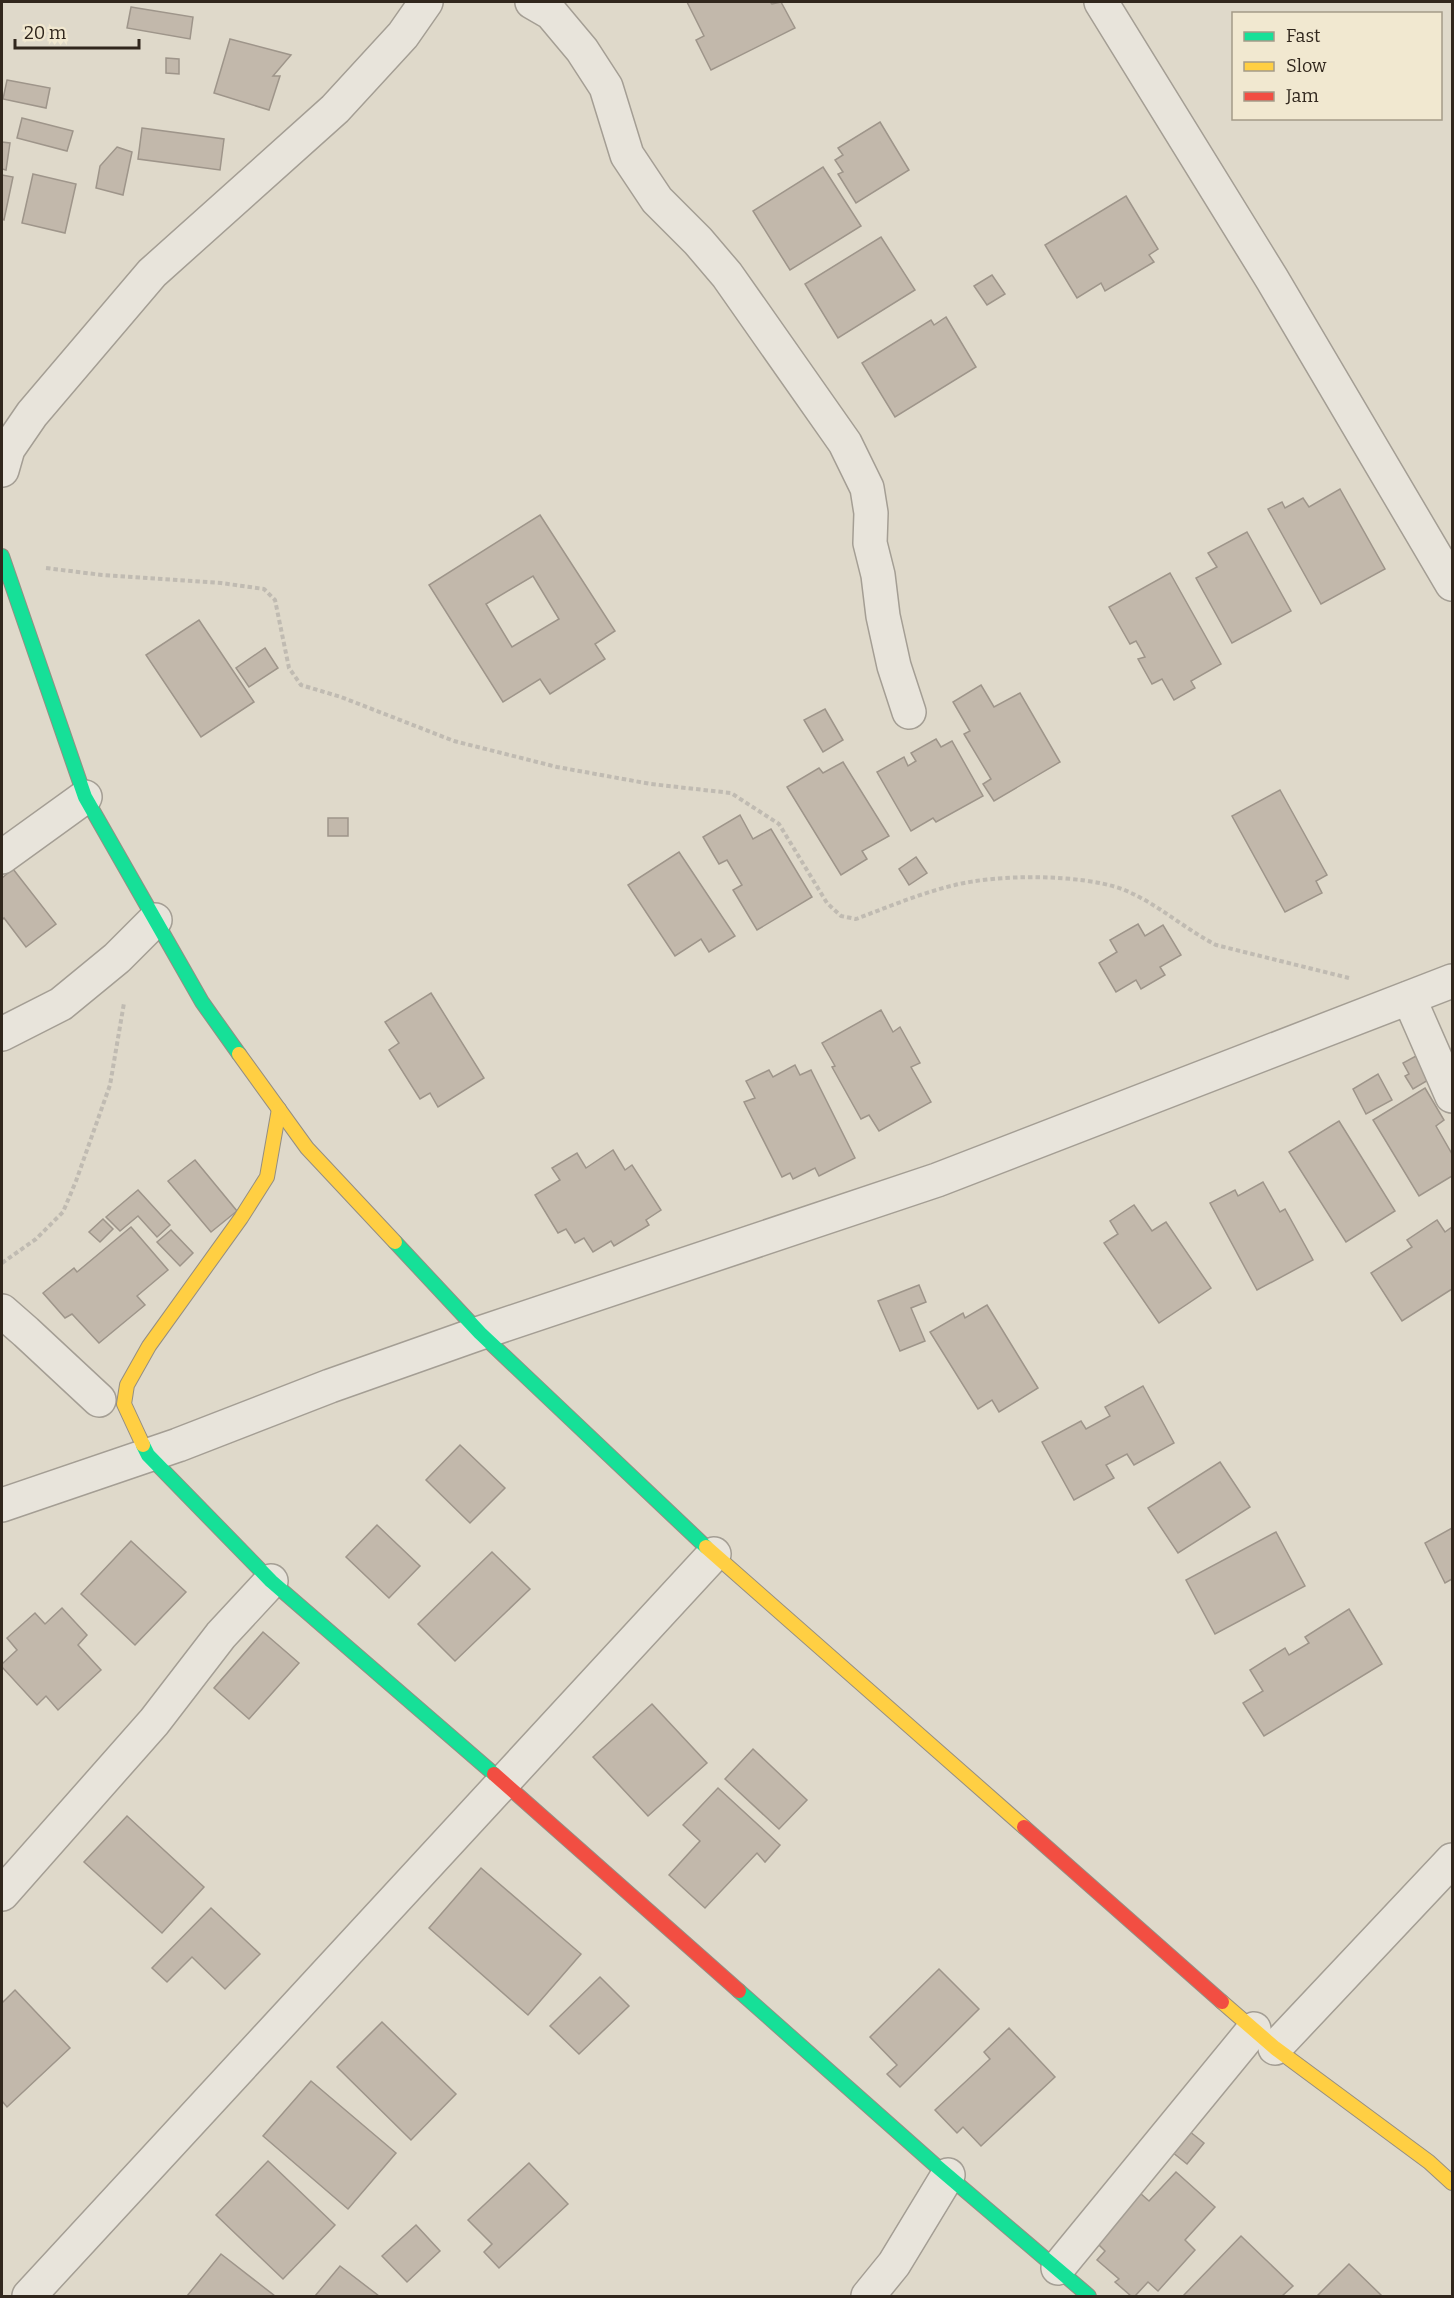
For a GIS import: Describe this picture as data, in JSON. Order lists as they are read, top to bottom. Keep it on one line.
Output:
{"legend":["Fast","Slow","Jam"],"scale_bar":"20 m"}
